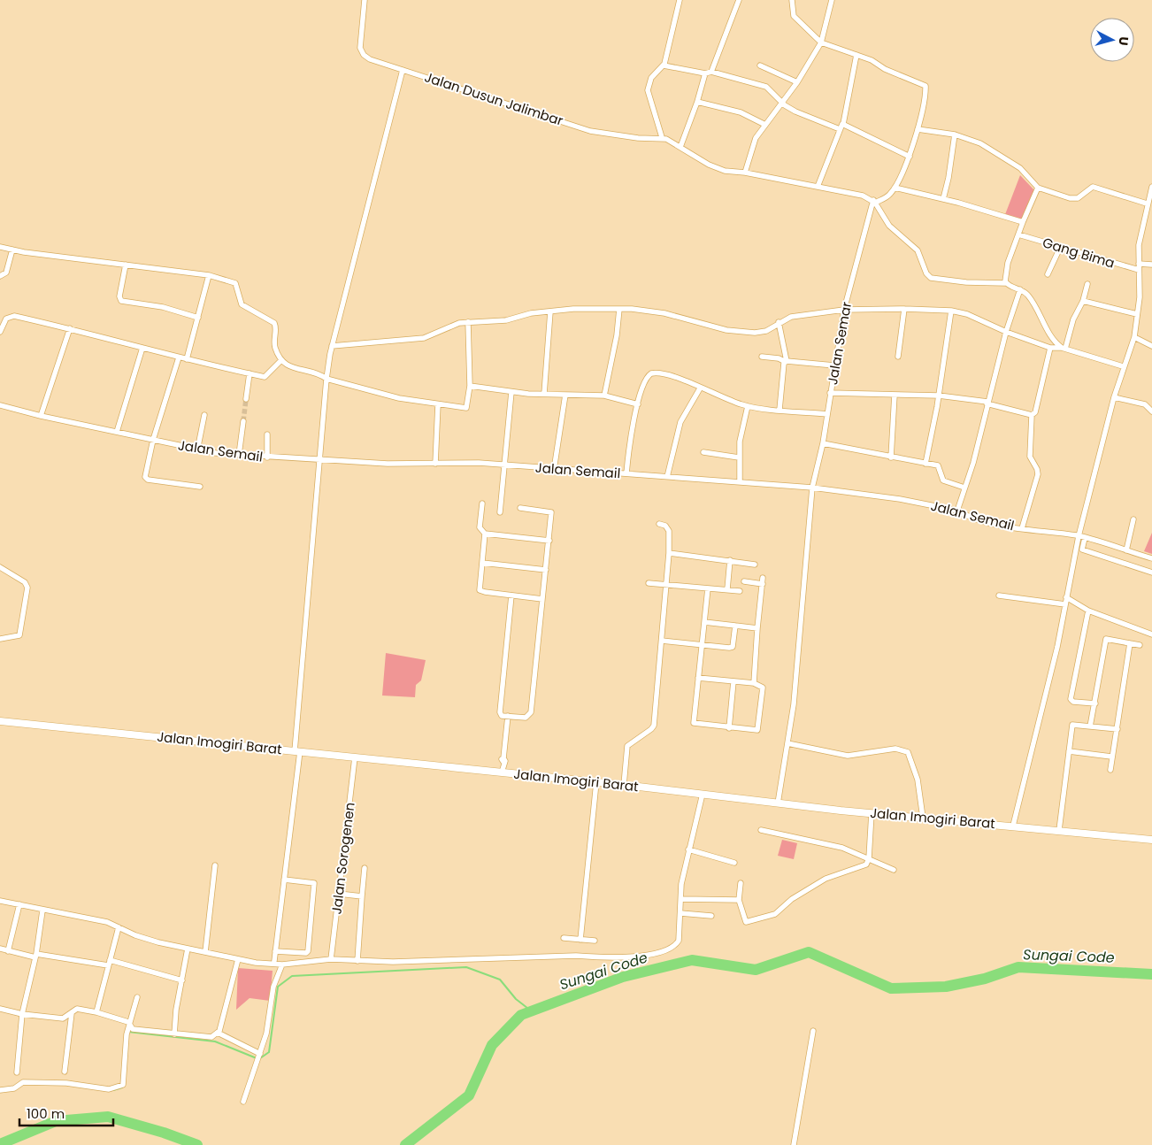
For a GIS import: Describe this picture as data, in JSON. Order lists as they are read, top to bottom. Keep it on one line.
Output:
{"streets":{"main road":["Jalan Imogiri Barat"],"street":["Jalan Dusun Jalimbar","Gang Bima","Jalan Semar","Jalan Semail","Jalan Sorogenen"]},"crossings":[["Jalan Semar","Jalan Semail"],["Jalan Semar","Jalan Imogiri Barat"],["Jalan Imogiri Barat","Jalan Sorogenen"]],"water":["Sungai Code"],"scale_bar":"100 m","north":"right"}
